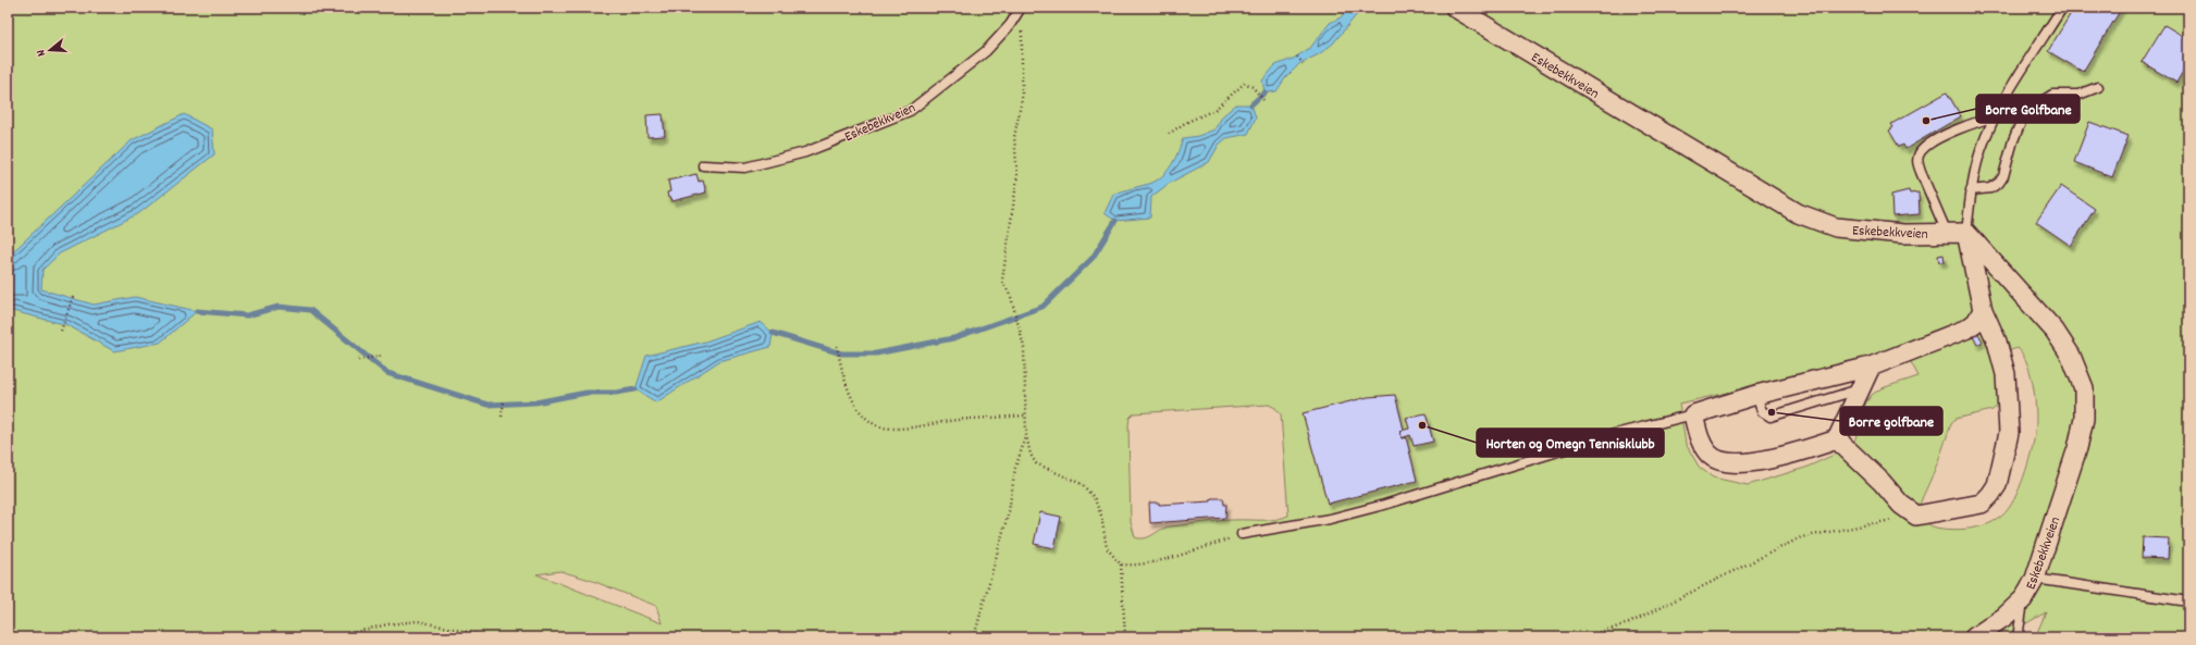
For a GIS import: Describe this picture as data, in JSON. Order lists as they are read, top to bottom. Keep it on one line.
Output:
{"streets":{"street":["Eskebekkveien"]},"places":["Borre Golfbane","Borre golfbane","Horten og Omegn Tennisklubb"],"north":"left"}
